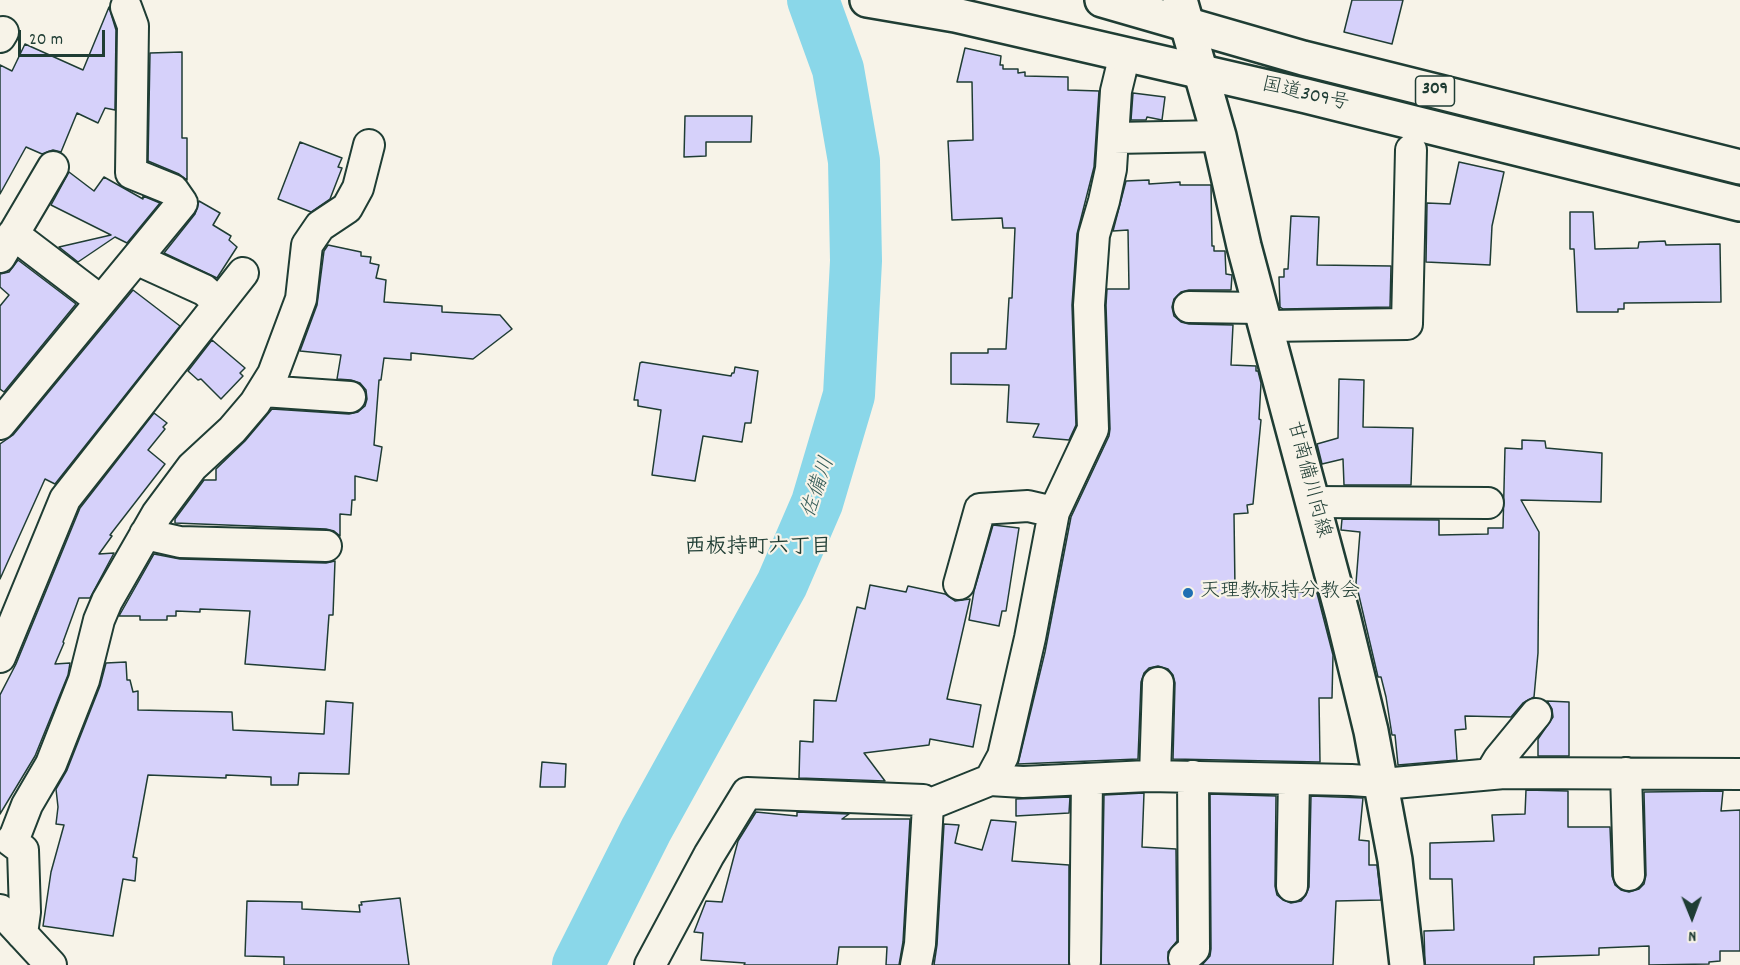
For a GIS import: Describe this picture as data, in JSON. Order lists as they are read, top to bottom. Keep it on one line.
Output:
{"streets":{"main road":["309","国道309号","甘南備川向線"]},"crossings":[["国道309号","甘南備川向線"]],"districts":["西板持町六丁目"],"water":["佐備川"],"places":["天理教板持分教会"],"scale_bar":"20 m","north":"bottom"}
